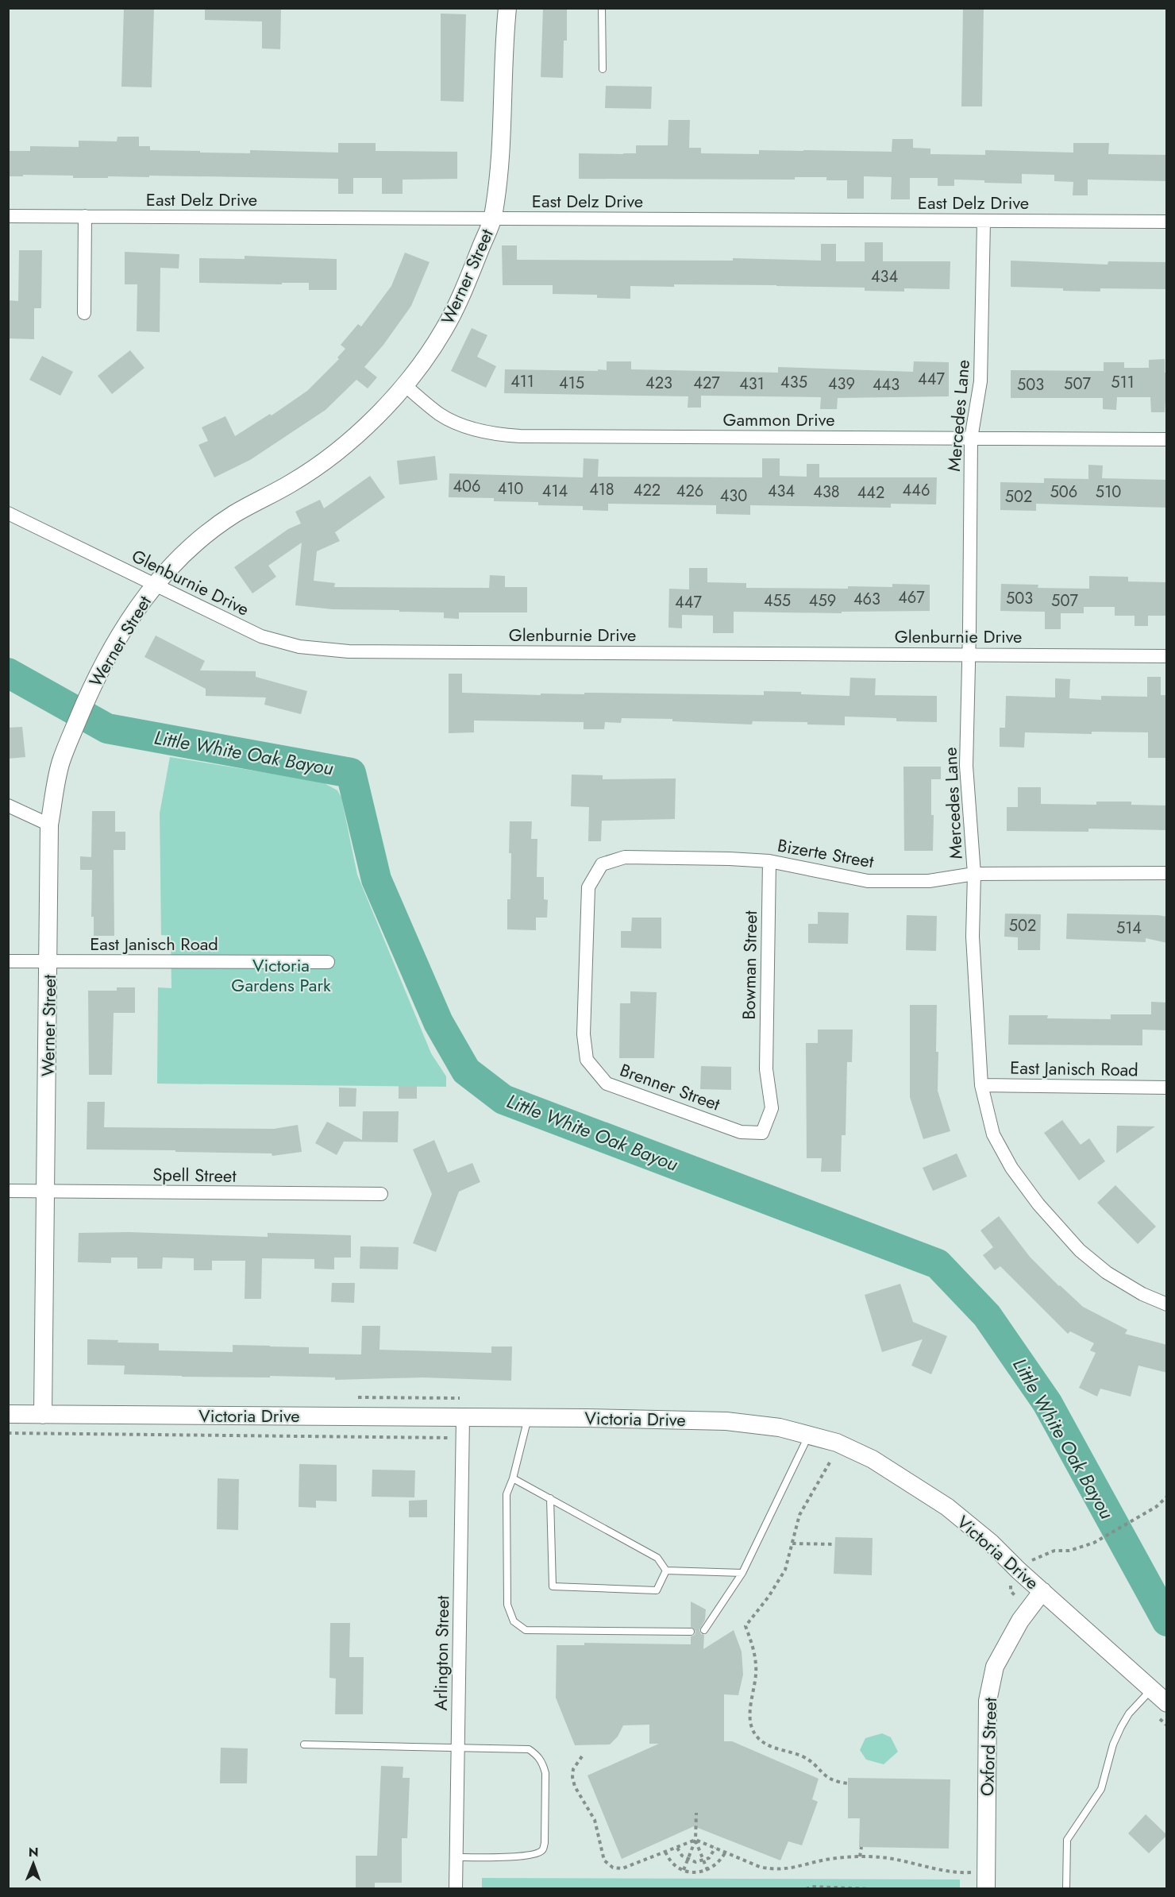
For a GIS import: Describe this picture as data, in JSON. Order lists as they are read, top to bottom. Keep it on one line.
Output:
{"streets":{"street":["East Delz Drive","Werner Street","Mercedes Lane","Gammon Drive","Glenburnie Drive","Bizerte Street","East Janisch Road","Bowman Street","Brenner Street","Spell Street","Victoria Drive","Arlington Street","Oxford Street"]},"crossings":[["East Delz Drive","Werner Street"],["East Delz Drive","Mercedes Lane"],["Werner Street","Gammon Drive"],["Werner Street","Glenburnie Drive"],["Werner Street","East Janisch Road"],["Werner Street","Spell Street"],["Werner Street","Victoria Drive"],["Mercedes Lane","Gammon Drive"],["Mercedes Lane","Glenburnie Drive"],["Mercedes Lane","Bizerte Street"],["Mercedes Lane","East Janisch Road"],["Bizerte Street","Bowman Street"],["Bizerte Street","Brenner Street"],["Bowman Street","Brenner Street"],["Victoria Drive","Arlington Street"],["Victoria Drive","Oxford Street"]],"water":["Little White Oak Bayou"],"parks":["Victoria Gardens Park"],"house_numbers":["434","447","411","435","511","415","423","427","431","439","507","443","503","406","410","418","422","446","414","426","434","438","506","510","442","430","502","467","503","463","455","459","507","447","502","514"],"north":"top"}
